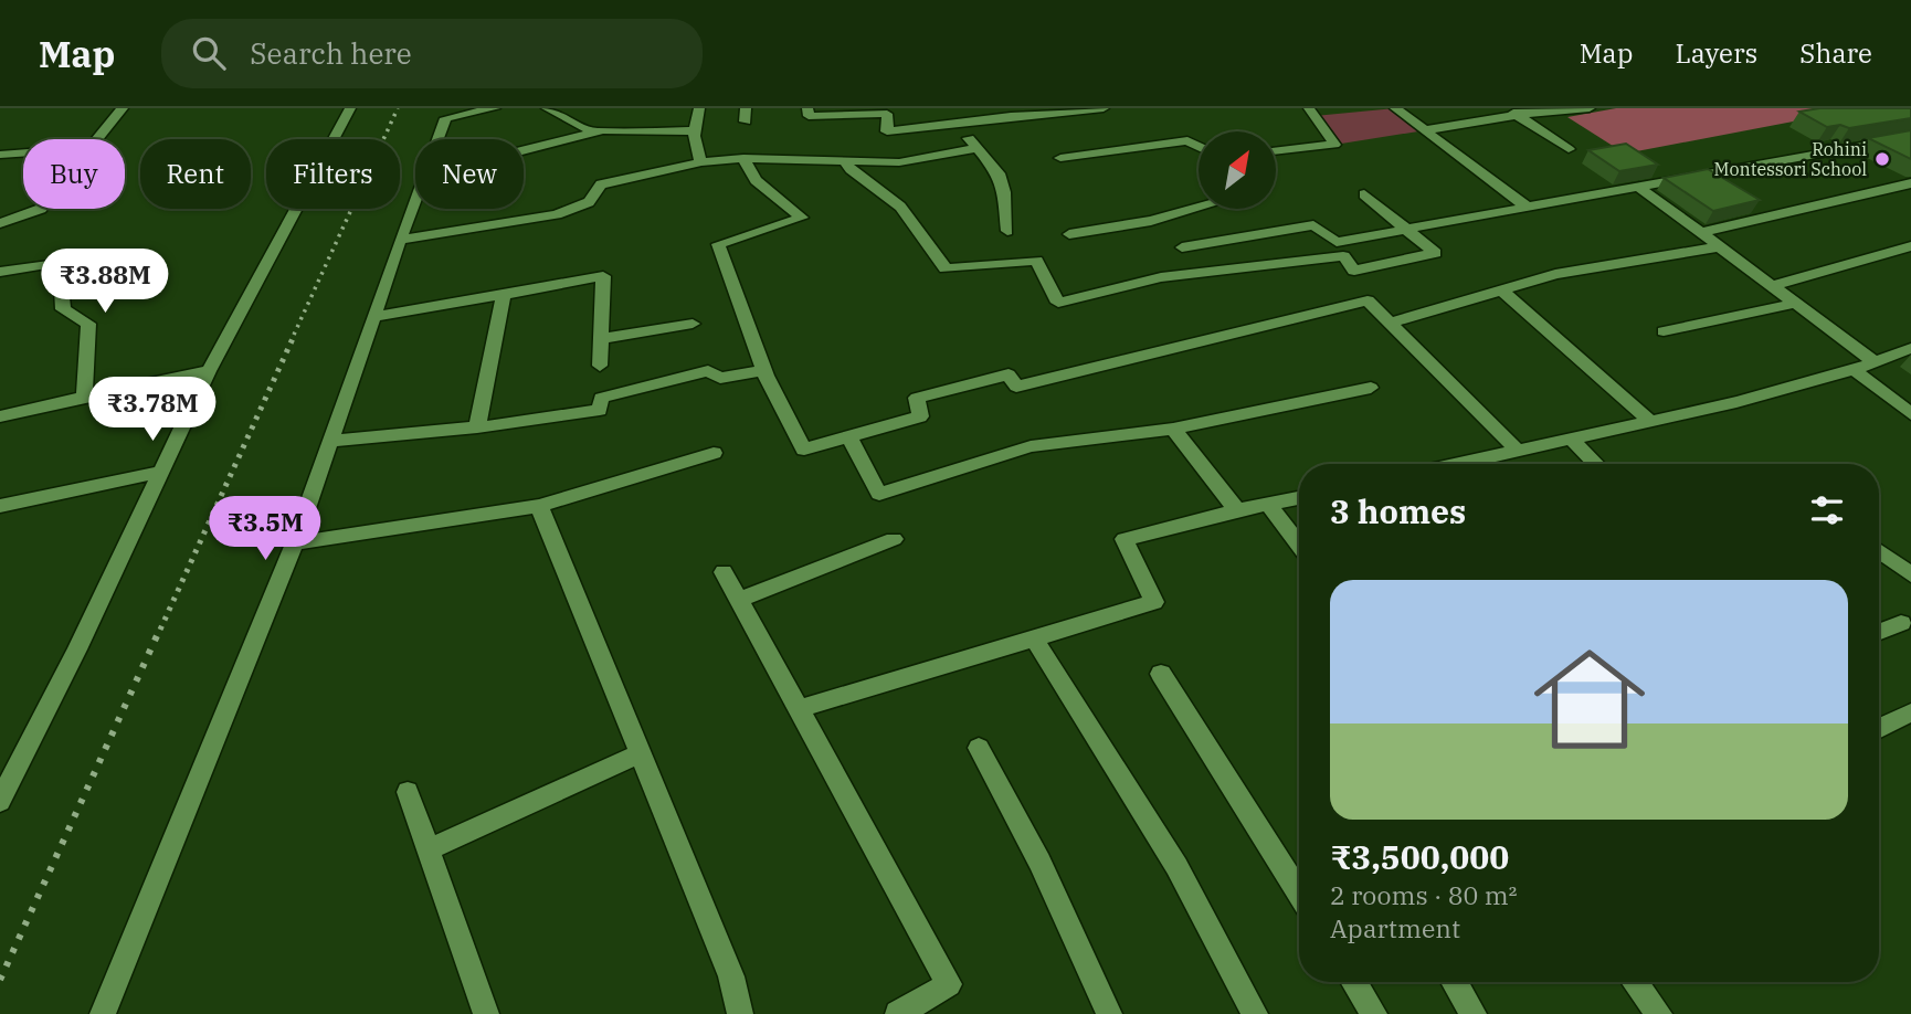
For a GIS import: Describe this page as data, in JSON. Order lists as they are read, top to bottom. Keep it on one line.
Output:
{"places":["Rohini Montessori School"],"north":"top right","page":{"header":"Map","search":"Search here","nav":["Map","Layers","Share"],"chip":["Buy","Rent","Filters","New"],"price":["₹3.88M","₹3.78M","₹3.5M"],"heading":"3 homes","list":[{"name":"₹3,500,000","note":"2 rooms · 80 m² · Apartment"}]}}
